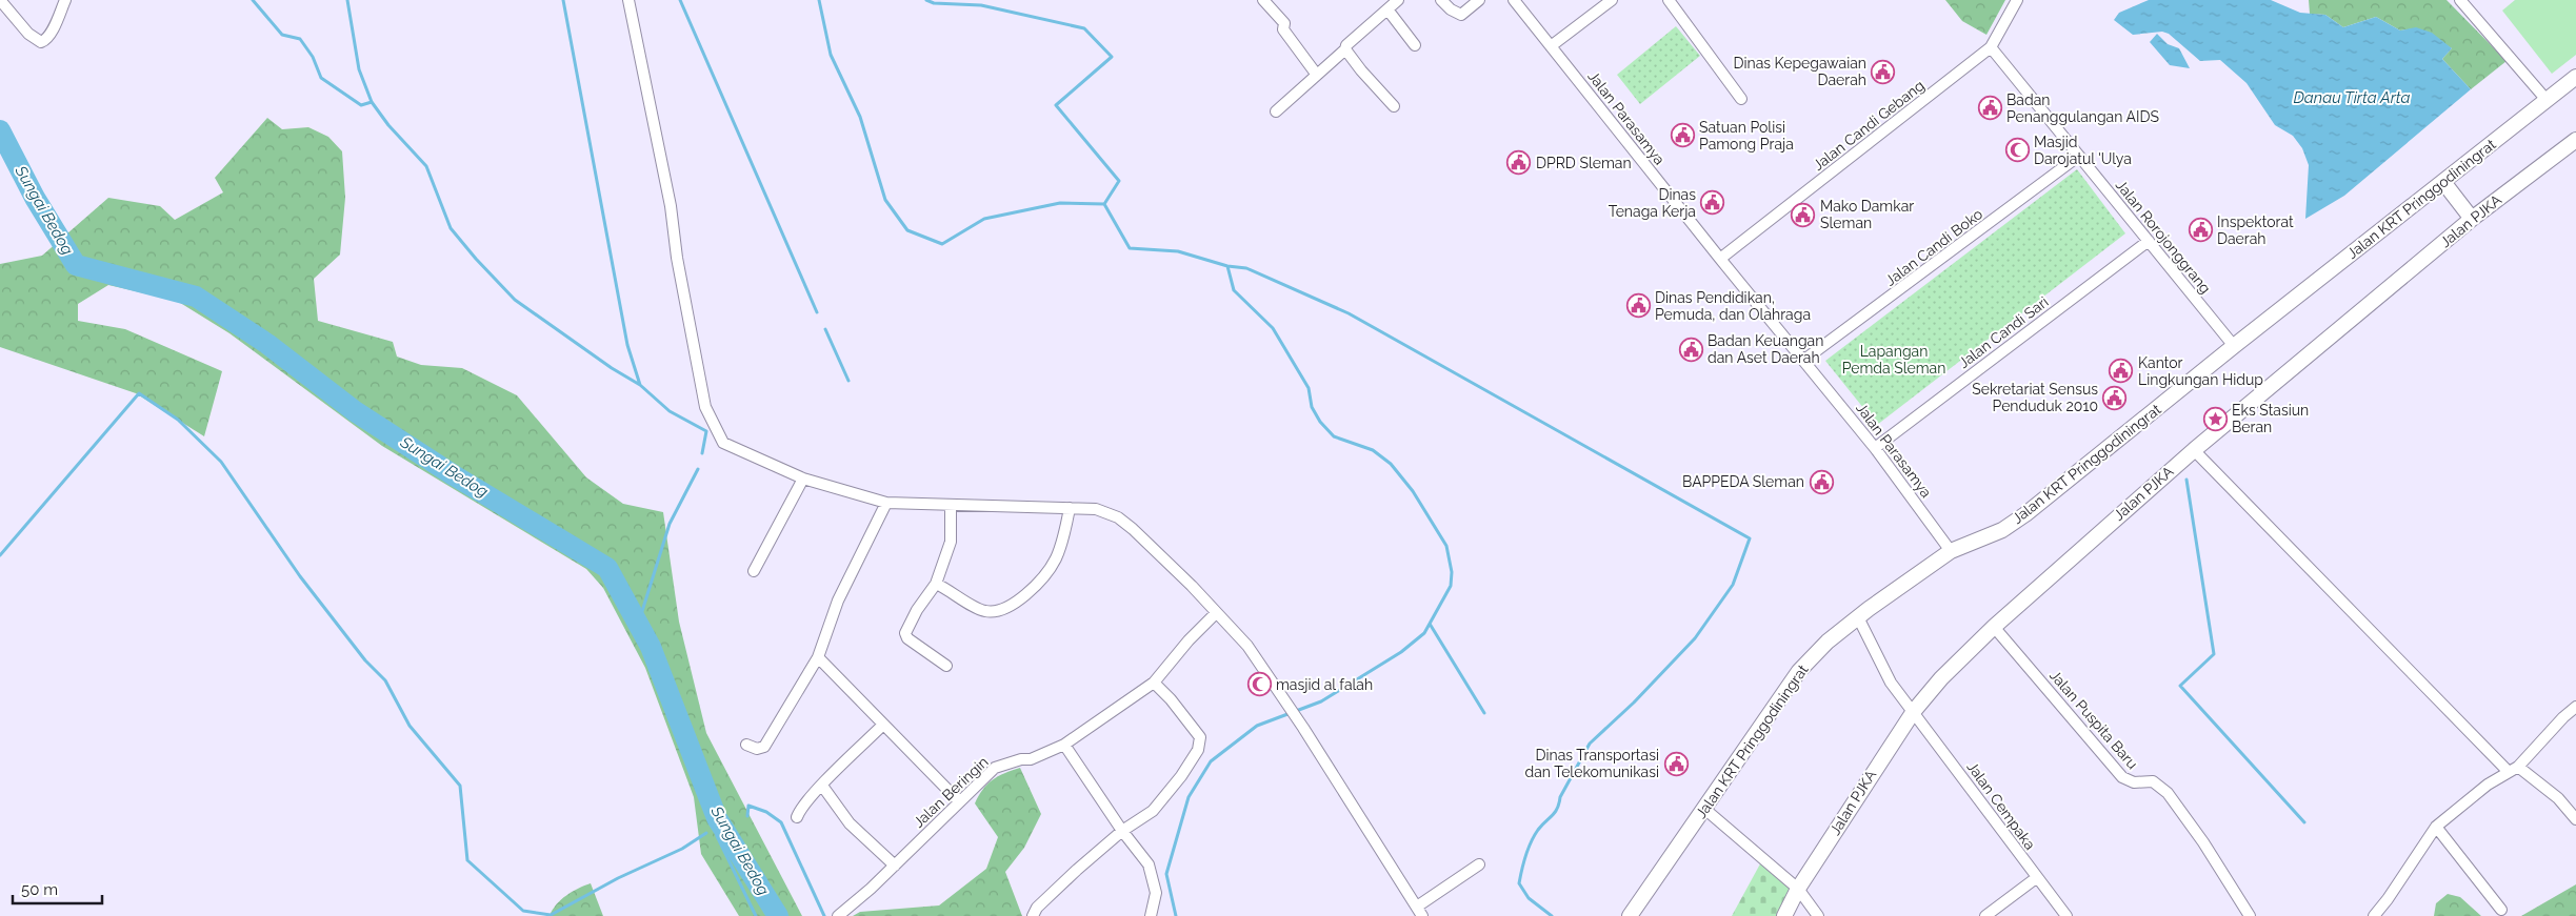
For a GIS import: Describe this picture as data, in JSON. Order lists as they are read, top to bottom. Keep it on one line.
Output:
{"streets":{"main road":["Jalan KRT Pringgodiningrat","Jalan PJKA"],"street":["Jalan Parasamya","Jalan Candi Gebang","Jalan Rorojonggrang","Jalan Candi Boko","Jalan Candi Sari","Jalan Puspita Baru","Jalan Beringin","Jalan Cempaka"]},"crossings":[["Jalan Parasamya","Jalan Candi Gebang"],["Jalan Parasamya","Jalan KRT Pringgodiningrat"],["Jalan Parasamya","Jalan Candi Boko"],["Jalan Parasamya","Jalan Candi Sari"],["Jalan Candi Gebang","Jalan Rorojonggrang"],["Jalan KRT Pringgodiningrat","Jalan Rorojonggrang"],["Jalan KRT Pringgodiningrat","Jalan Cempaka"],["Jalan PJKA","Jalan Puspita Baru"],["Jalan PJKA","Jalan Cempaka"],["Jalan Rorojonggrang","Jalan Candi Boko"],["Jalan Rorojonggrang","Jalan Candi Sari"]],"water":["Danau Tirta Arta","Sungai Bedog"],"parks":["Lapangan Pemda Sleman"],"places":{"public building":["Dinas Kepegawaian Daerah","Badan Penanggulangan AIDS","Satuan Polisi Pamong Praja","DPRD Sleman","Dinas Tenaga Kerja","Mako Damkar Sleman","Inspektorat Daerah","Dinas Pendidikan, Pemuda, dan Olahraga","Badan Keuangan dan Aset Daerah","Kantor Lingkungan Hidup","Sekretariat Sensus Penduduk 2010","BAPPEDA Sleman","Dinas Transportasi dan Telekomunikasi"],"mosque":["Masjid Darojatul 'Ulya","masjid al falah"],"place":["Eks Stasiun Beran"]},"scale_bar":"50 m"}
